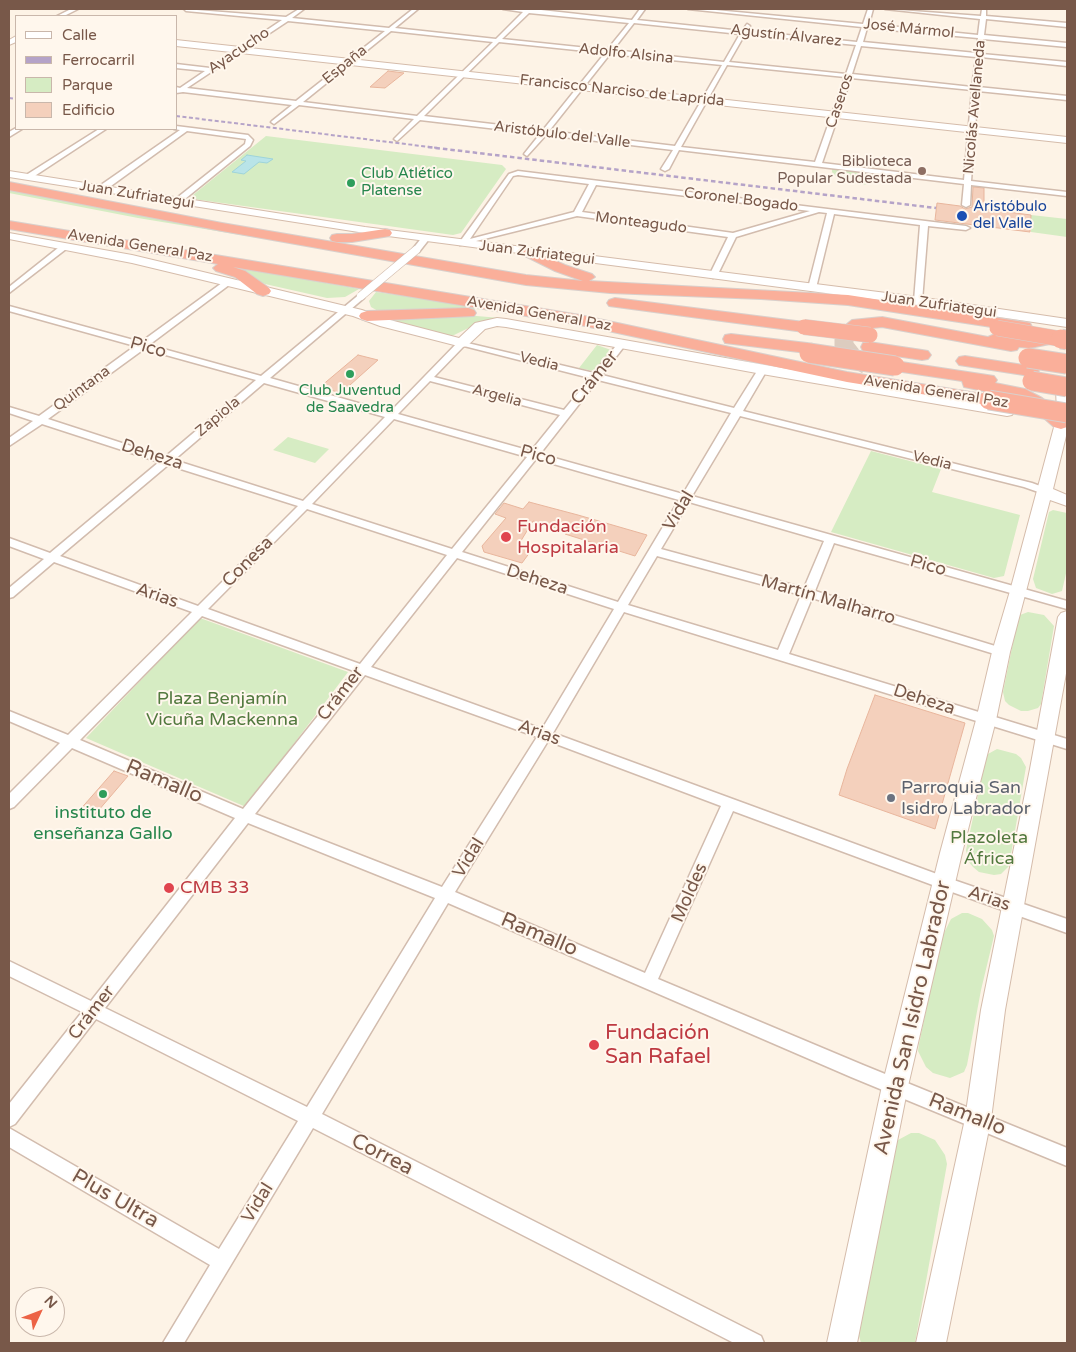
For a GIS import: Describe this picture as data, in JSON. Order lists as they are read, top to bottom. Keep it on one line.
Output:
{"streets":{"highway":["Avenida General Paz"],"street":["José Mármol","Agustín Álvarez","Ayacucho","Adolfo Alsina","España","Francisco Narciso de Laprida","Caseros","Nicolás Avellaneda","Aristóbulo del Valle","Juan Zufriategui","Coronel Bogado","Monteagudo","Pico","Vedia","Crámer","Quintana","Argelia","Zapiola","Deheza","Vidal","Conesa","Arias","Martín Malharro","Ramallo","Moldes","Avenida San Isidro Labrador","Correa","Plus Ultra"]},"crossings":[["José Mármol","Caseros"],["José Mármol","Nicolás Avellaneda"],["Agustín Álvarez","Caseros"],["Agustín Álvarez","Nicolás Avellaneda"],["Ayacucho","Adolfo Alsina"],["Ayacucho","Francisco Narciso de Laprida"],["Ayacucho","Aristóbulo del Valle"],["Adolfo Alsina","España"],["Adolfo Alsina","Caseros"],["Adolfo Alsina","Nicolás Avellaneda"],["España","Francisco Narciso de Laprida"],["España","Aristóbulo del Valle"],["Francisco Narciso de Laprida","Caseros"],["Francisco Narciso de Laprida","Nicolás Avellaneda"],["Caseros","Aristóbulo del Valle"],["Nicolás Avellaneda","Aristóbulo del Valle"],["Juan Zufriategui","Coronel Bogado"],["Juan Zufriategui","Monteagudo"],["Juan Zufriategui","Zapiola"],["Coronel Bogado","Monteagudo"],["Avenida General Paz","Crámer"],["Avenida General Paz","Vidal"],["Avenida General Paz","Conesa"],["Avenida General Paz","Avenida San Isidro Labrador"],["Pico","Crámer"],["Pico","Quintana"],["Pico","Zapiola"],["Pico","Vidal"],["Pico","Conesa"],["Pico","Avenida San Isidro Labrador"],["Vedia","Crámer"],["Vedia","Quintana"],["Vedia","Zapiola"],["Vedia","Vidal"],["Vedia","Conesa"],["Vedia","Avenida San Isidro Labrador"],["Crámer","Argelia"],["Crámer","Deheza"],["Crámer","Arias"],["Crámer","Ramallo"],["Crámer","Correa"],["Quintana","Deheza"],["Argelia","Conesa"],["Zapiola","Deheza"],["Zapiola","Arias"],["Deheza","Vidal"],["Deheza","Conesa"],["Deheza","Avenida San Isidro Labrador"],["Vidal","Arias"],["Vidal","Martín Malharro"],["Vidal","Ramallo"],["Vidal","Correa"],["Vidal","Plus Ultra"],["Conesa","Arias"],["Conesa","Ramallo"],["Arias","Moldes"],["Arias","Avenida San Isidro Labrador"],["Martín Malharro","Avenida San Isidro Labrador"],["Ramallo","Moldes"],["Ramallo","Avenida San Isidro Labrador"]],"parks":["Plaza Benjamín Vicuña Mackenna","Plazoleta África"],"places":["Biblioteca Popular Sudestada","Club Atlético Platense","Aristóbulo del Valle","Club Juventud de Saavedra","Fundación Hospitalaria","instituto de enseñanza Gallo","Parroquia San Isidro Labrador","CMB 33","Fundación San Rafael"],"legend":["Calle","Ferrocarril","Parque","Edificio"],"north":"top right"}
